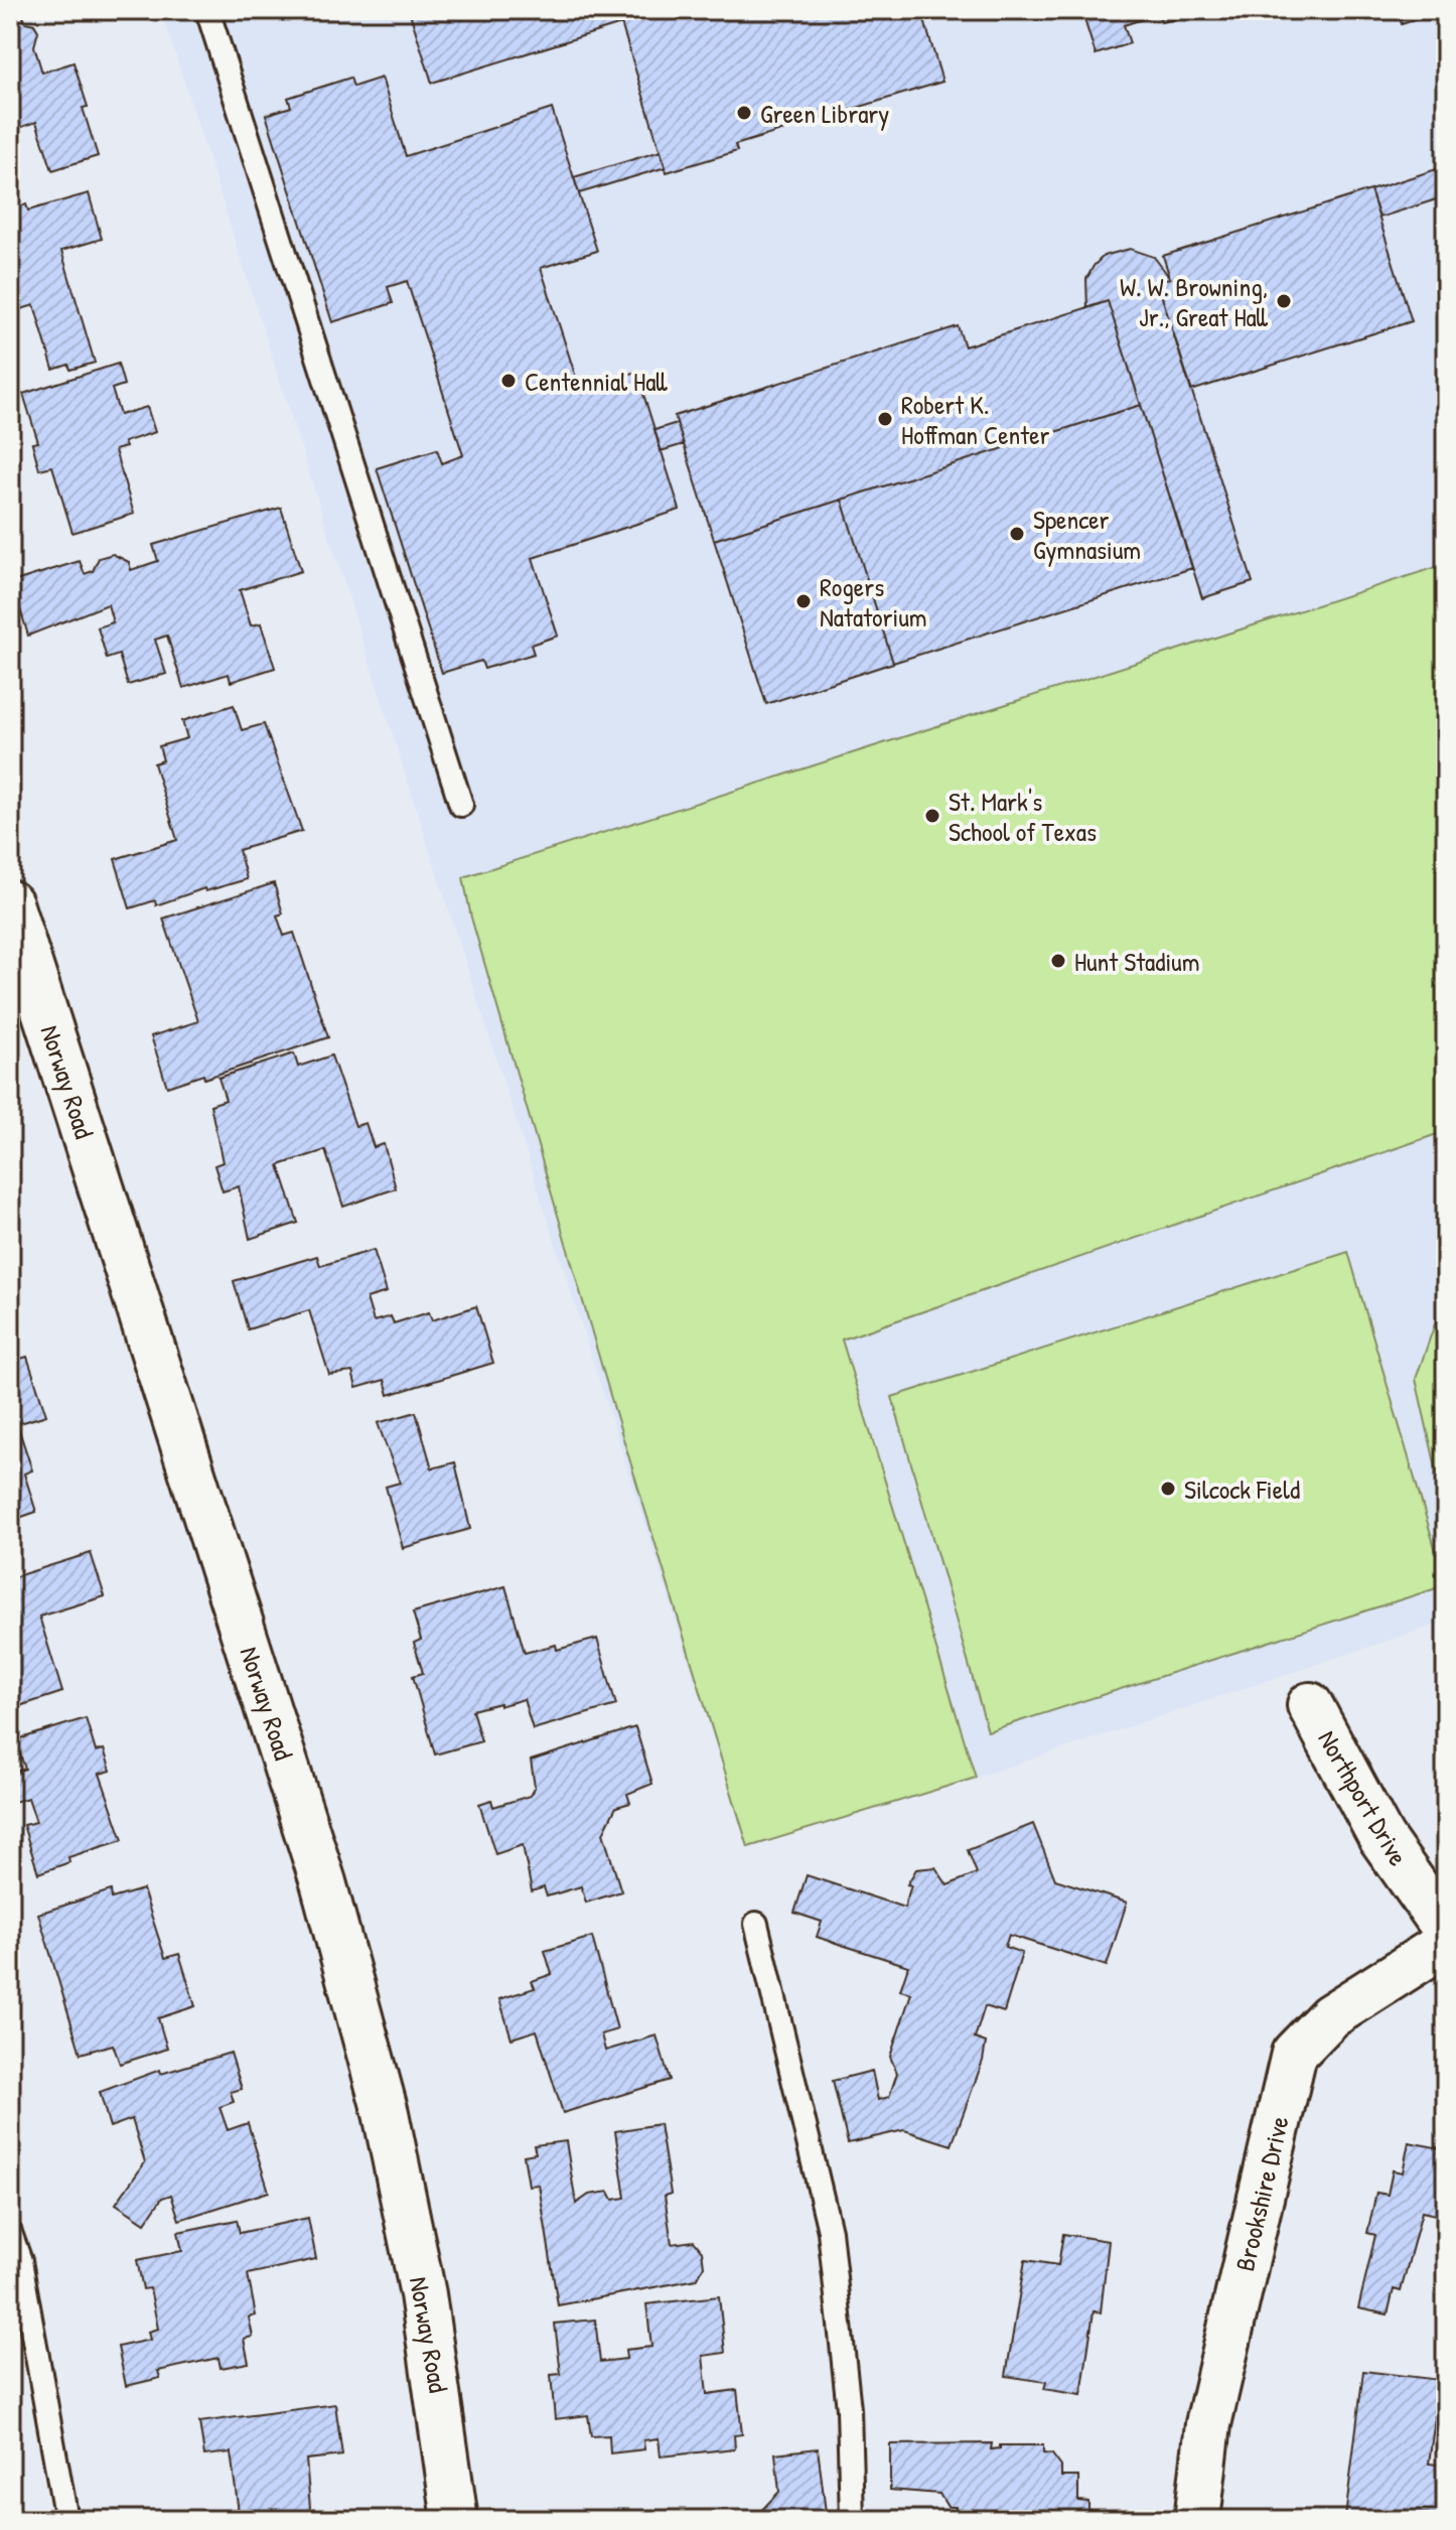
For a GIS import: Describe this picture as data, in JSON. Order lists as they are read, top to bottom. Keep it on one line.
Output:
{"streets":{"street":["Norway Road","Northport Drive","Brookshire Drive"]},"places":["Green Library","W. W. Browning, Jr., Great Hall","Centennial Hall","Robert K. Hoffman Center","Spencer Gymnasium","Rogers Natatorium","St. Mark's School of Texas","Hunt Stadium","Silcock Field"]}
